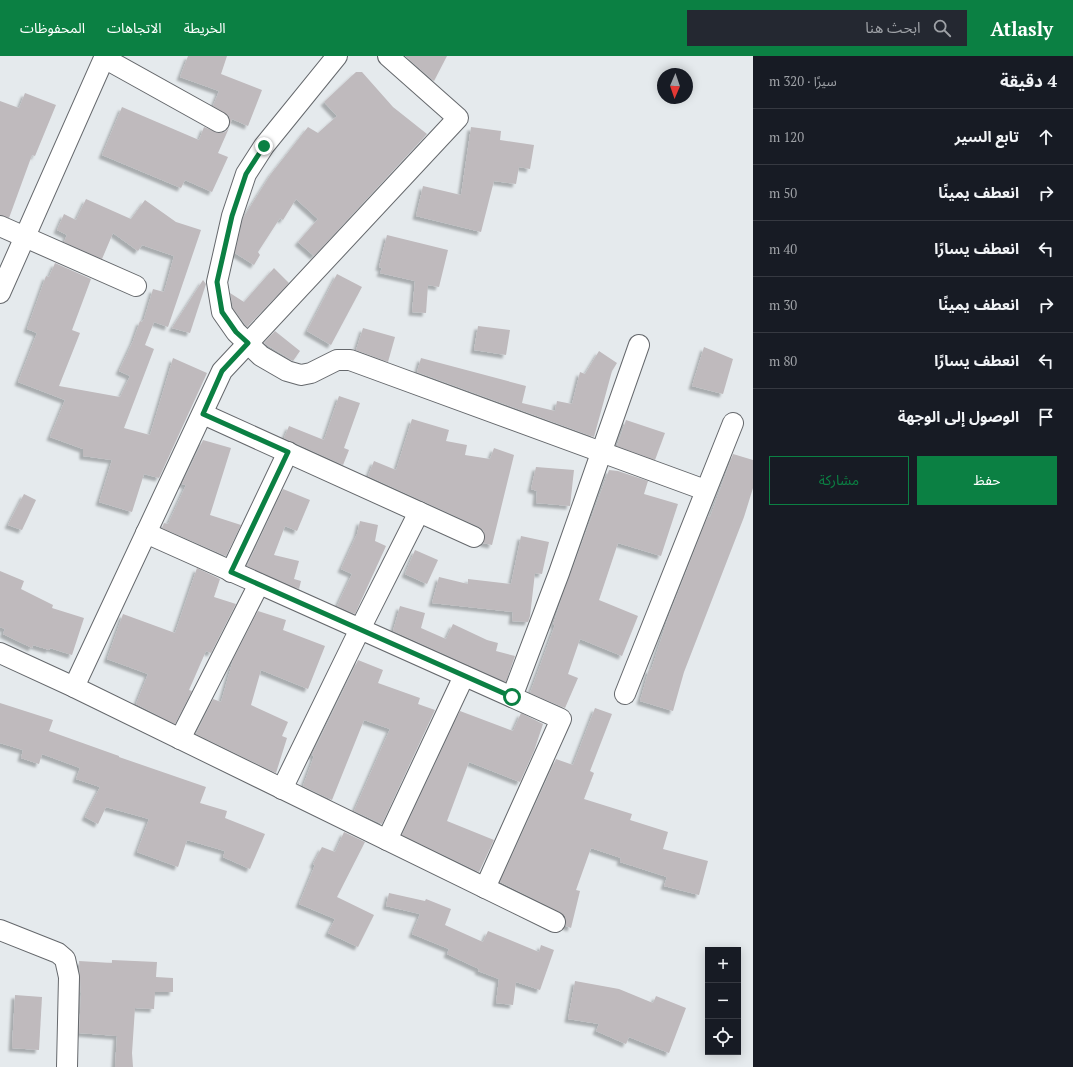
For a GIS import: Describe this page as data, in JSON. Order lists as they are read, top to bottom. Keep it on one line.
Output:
{"north":"bottom","page":{"header":"Atlasly","search":"ابحث هنا","nav":["الخريطة","الاتجاهات","المحفوظات"],"heading":["4 دقيقة","سيرًا · 320 m"],"list":[["تابع السير","120 m"],["انعطف يمينًا","50 m"],["انعطف يسارًا","40 m"],["انعطف يمينًا","30 m"],["انعطف يسارًا","80 m"],"الوصول إلى الوجهة"],"buttons":["حفظ","مشاركة"],"map_buttons":["+","−"]}}
